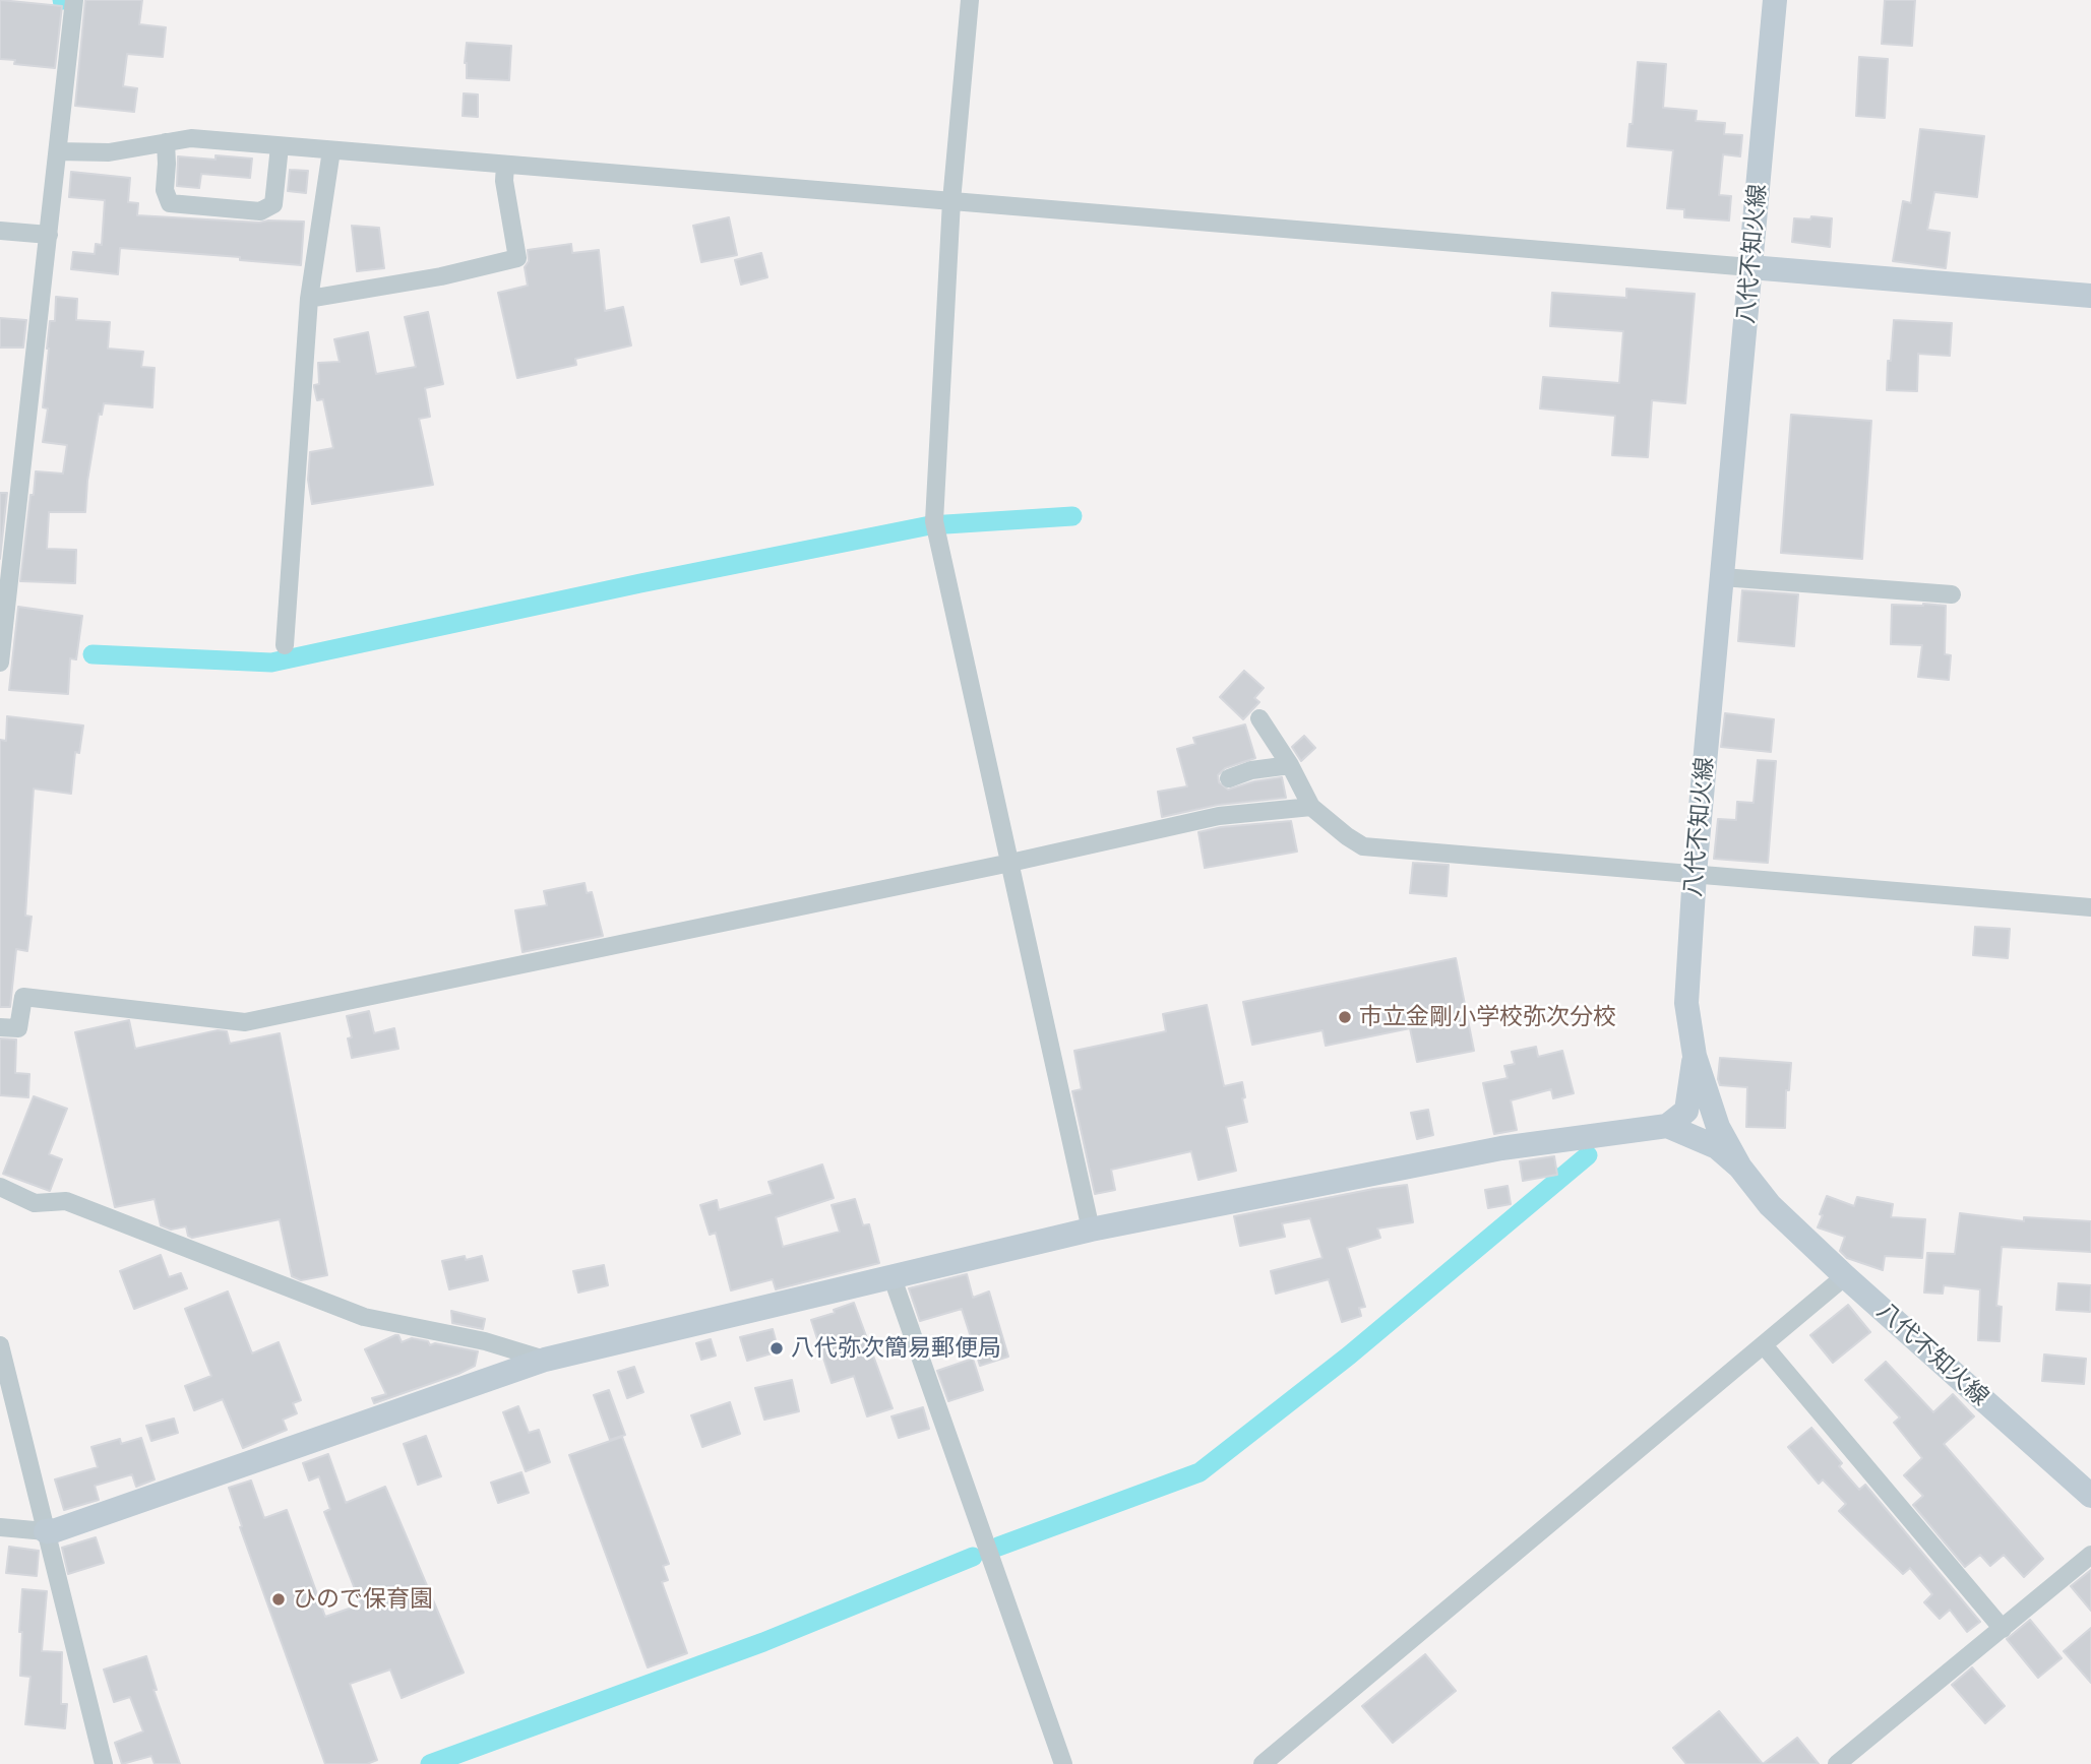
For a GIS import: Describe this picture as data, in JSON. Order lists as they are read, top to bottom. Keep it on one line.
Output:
{"streets":{"street":["八代不知火線"]},"places":["市立金剛小学校弥次分校","八代弥次簡易郵便局","ひので保育園"]}
